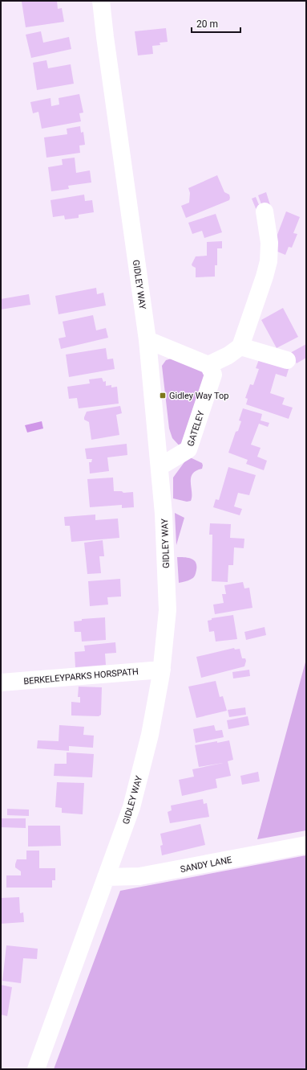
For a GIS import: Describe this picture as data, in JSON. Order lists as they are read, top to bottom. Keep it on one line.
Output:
{"streets":{"street":["GIDLEY WAY","GATELEY","BERKELEYPARKS HORSPATH","SANDY LANE"]},"crossings":[["GIDLEY WAY","GATELEY"],["GIDLEY WAY","BERKELEYPARKS HORSPATH"],["GIDLEY WAY","SANDY LANE"]],"places":{"transit":["Gidley Way Top"]},"scale_bar":"20 m"}
